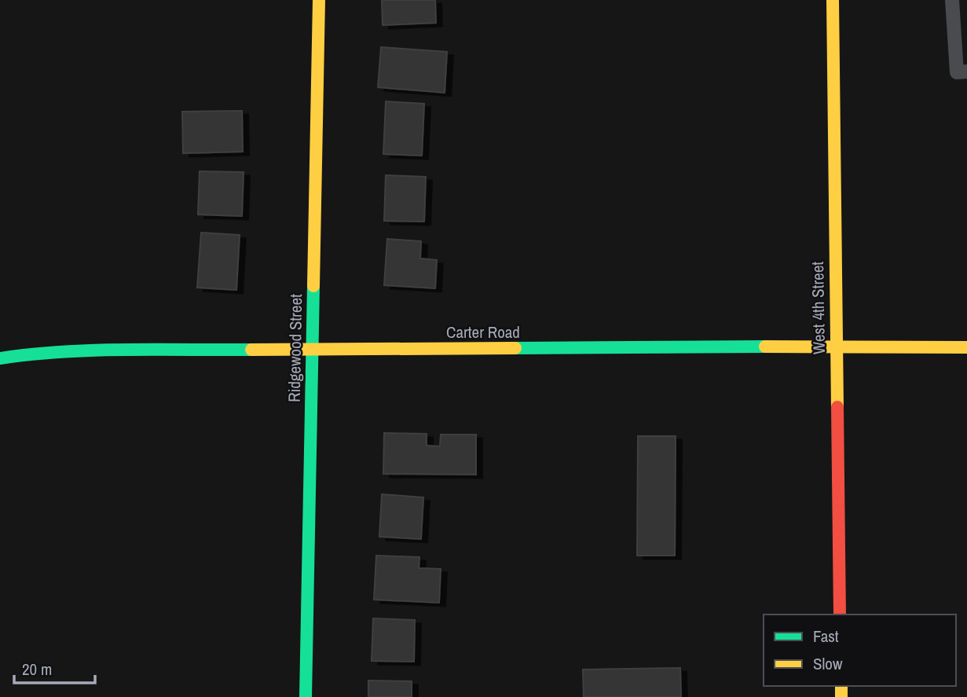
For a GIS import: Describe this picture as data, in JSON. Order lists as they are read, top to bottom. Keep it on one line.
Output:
{"streets":{"main road":["West 4th Street","Carter Road","Ridgewood Street"]},"crossings":[["West 4th Street","Carter Road"],["Carter Road","Ridgewood Street"]],"legend":["Fast","Slow"],"scale_bar":"20 m"}
